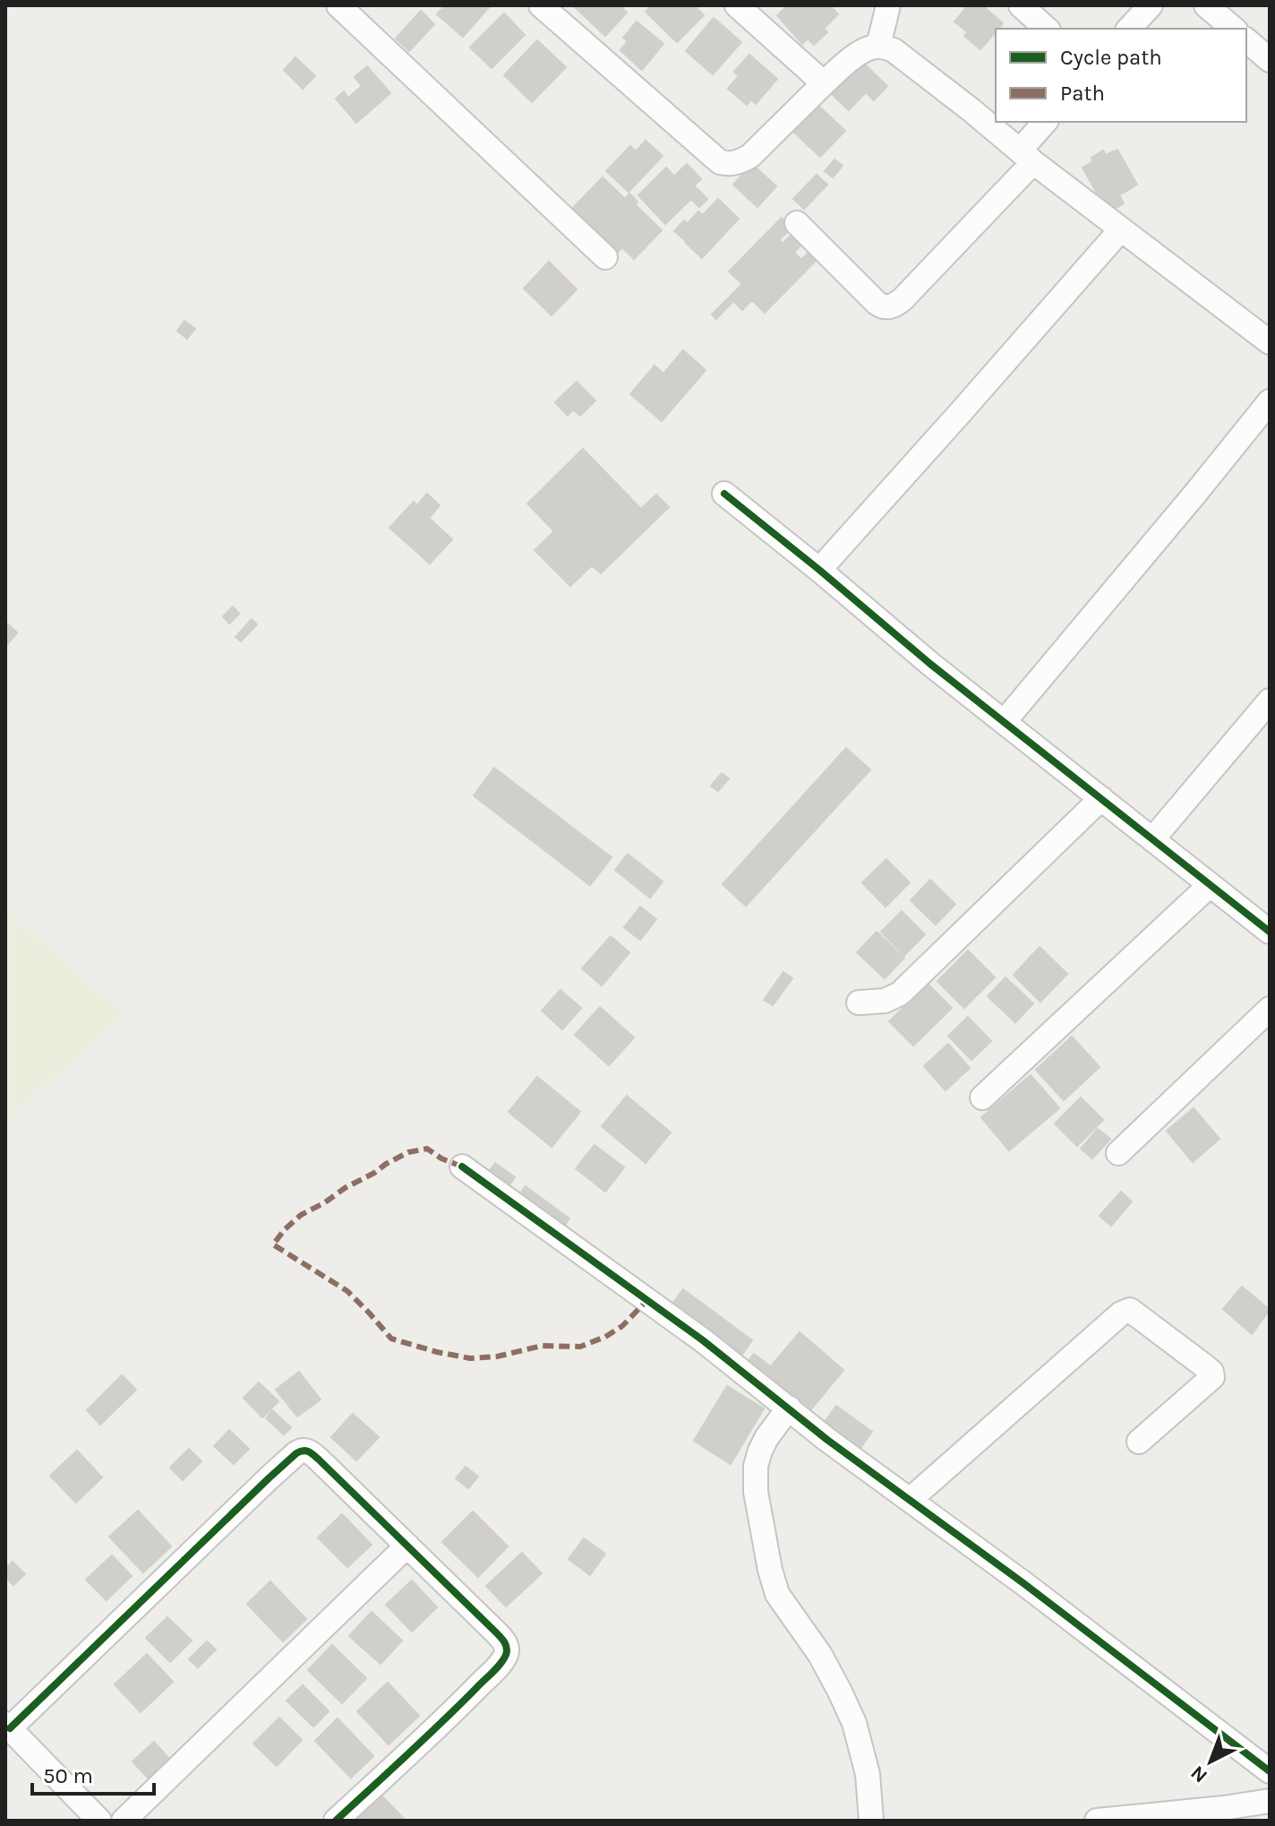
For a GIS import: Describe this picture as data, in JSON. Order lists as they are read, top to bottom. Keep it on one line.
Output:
{"legend":["Cycle path","Path"],"scale_bar":"50 m","north":"bottom left"}
